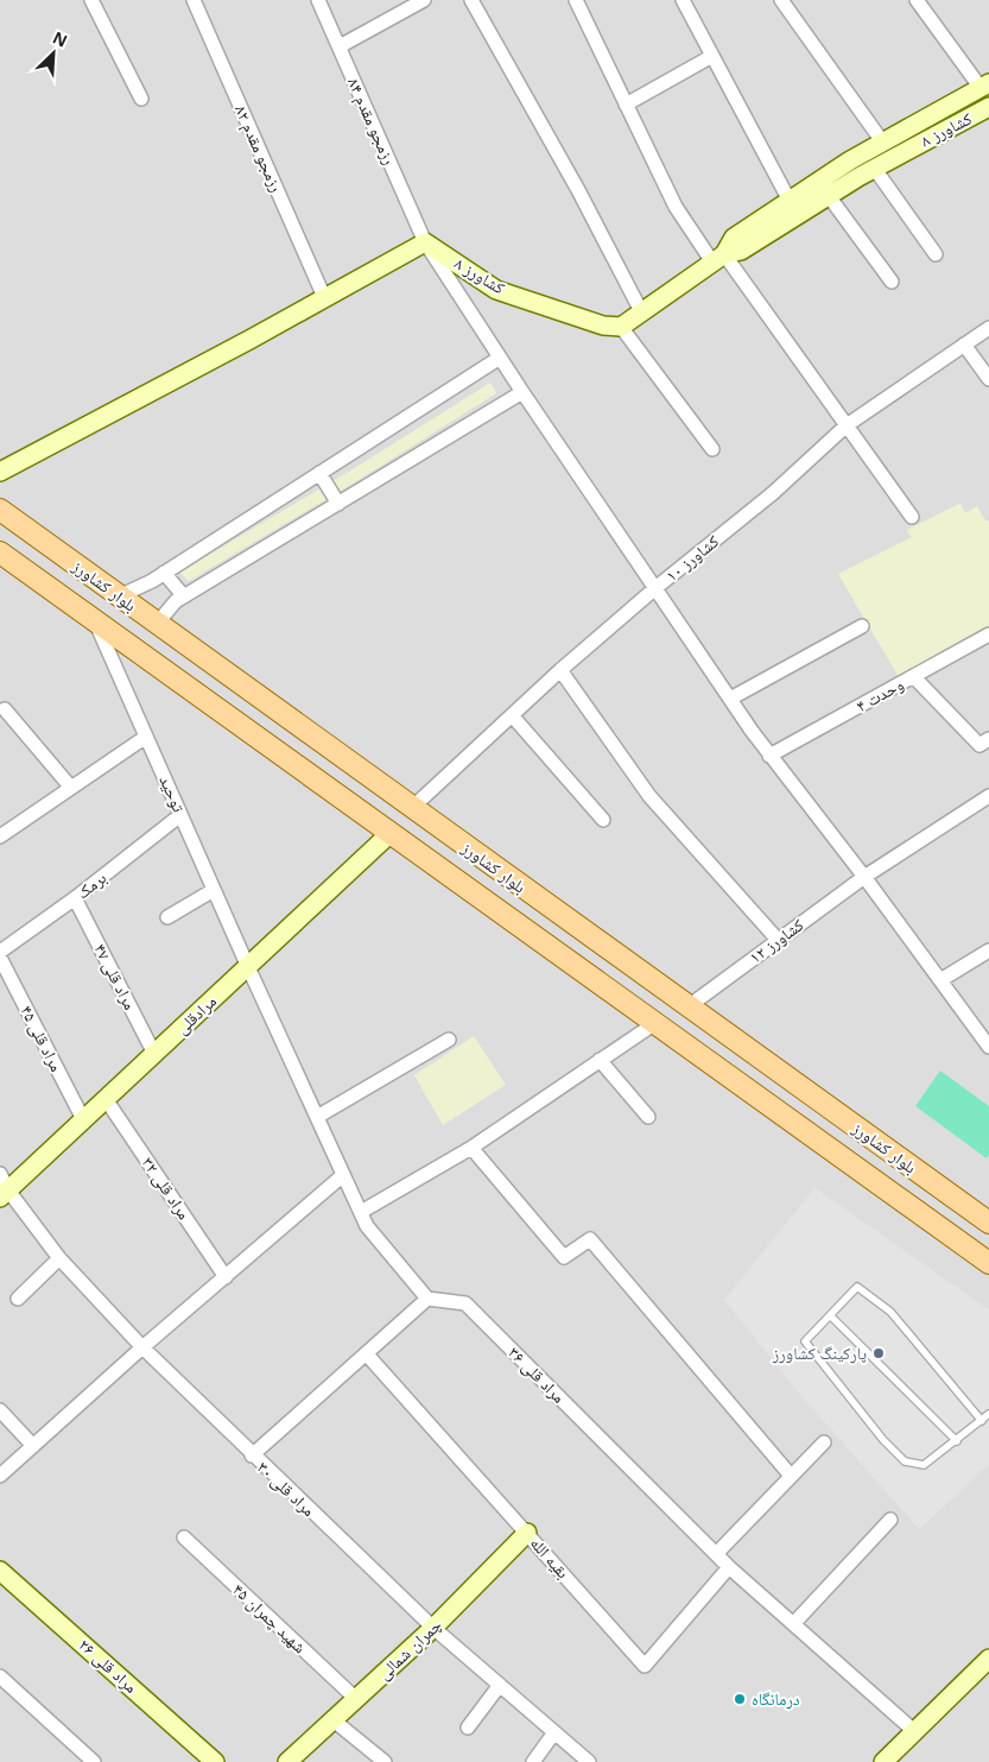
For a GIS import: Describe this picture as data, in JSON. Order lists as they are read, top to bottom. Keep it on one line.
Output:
{"streets":{"main road":["بلوار کشاورز"],"street":["رزمجو مقدم ۸۴","کشاورز ۸","رزمجو مقدم ۸۲","کشاورز ۱۰","وحدت ۴","توحید","برمک","کشاورز ۱۲","مراد قلی ۴۷","مرادقلی","مراد قلی ۴۵","مراد قلی ۳۲","مراد قلی ۳۶","مراد قلی ۳۰","بقیه الله","شهید چمران ۴۵","چمران شمالی","مراد قلی ۲۶"]},"crossings":[["رزمجو مقدم ۸۴","کشاورز ۸"],["رزمجو مقدم ۸۴","کشاورز ۱۰"],["رزمجو مقدم ۸۴","وحدت ۴"],["رزمجو مقدم ۸۴","کشاورز ۱۲"],["کشاورز ۱۰","بلوار کشاورز"],["بلوار کشاورز","توحید"],["بلوار کشاورز","کشاورز ۱۲"],["بلوار کشاورز","مرادقلی"],["توحید","برمک"],["توحید","مرادقلی"],["برمک","مراد قلی ۴۷"],["مراد قلی ۴۷","مرادقلی"],["مرادقلی","مراد قلی ۴۵"],["مرادقلی","مراد قلی ۳۲"],["مرادقلی","مراد قلی ۳۰"],["مراد قلی ۳۶","بقیه الله"],["مراد قلی ۳۰","چمران شمالی"],["بقیه الله","چمران شمالی"],["شهید چمران ۴۵","چمران شمالی"]],"places":["پارکینگ کشاورز","درمانگاه"],"north":"top right"}
